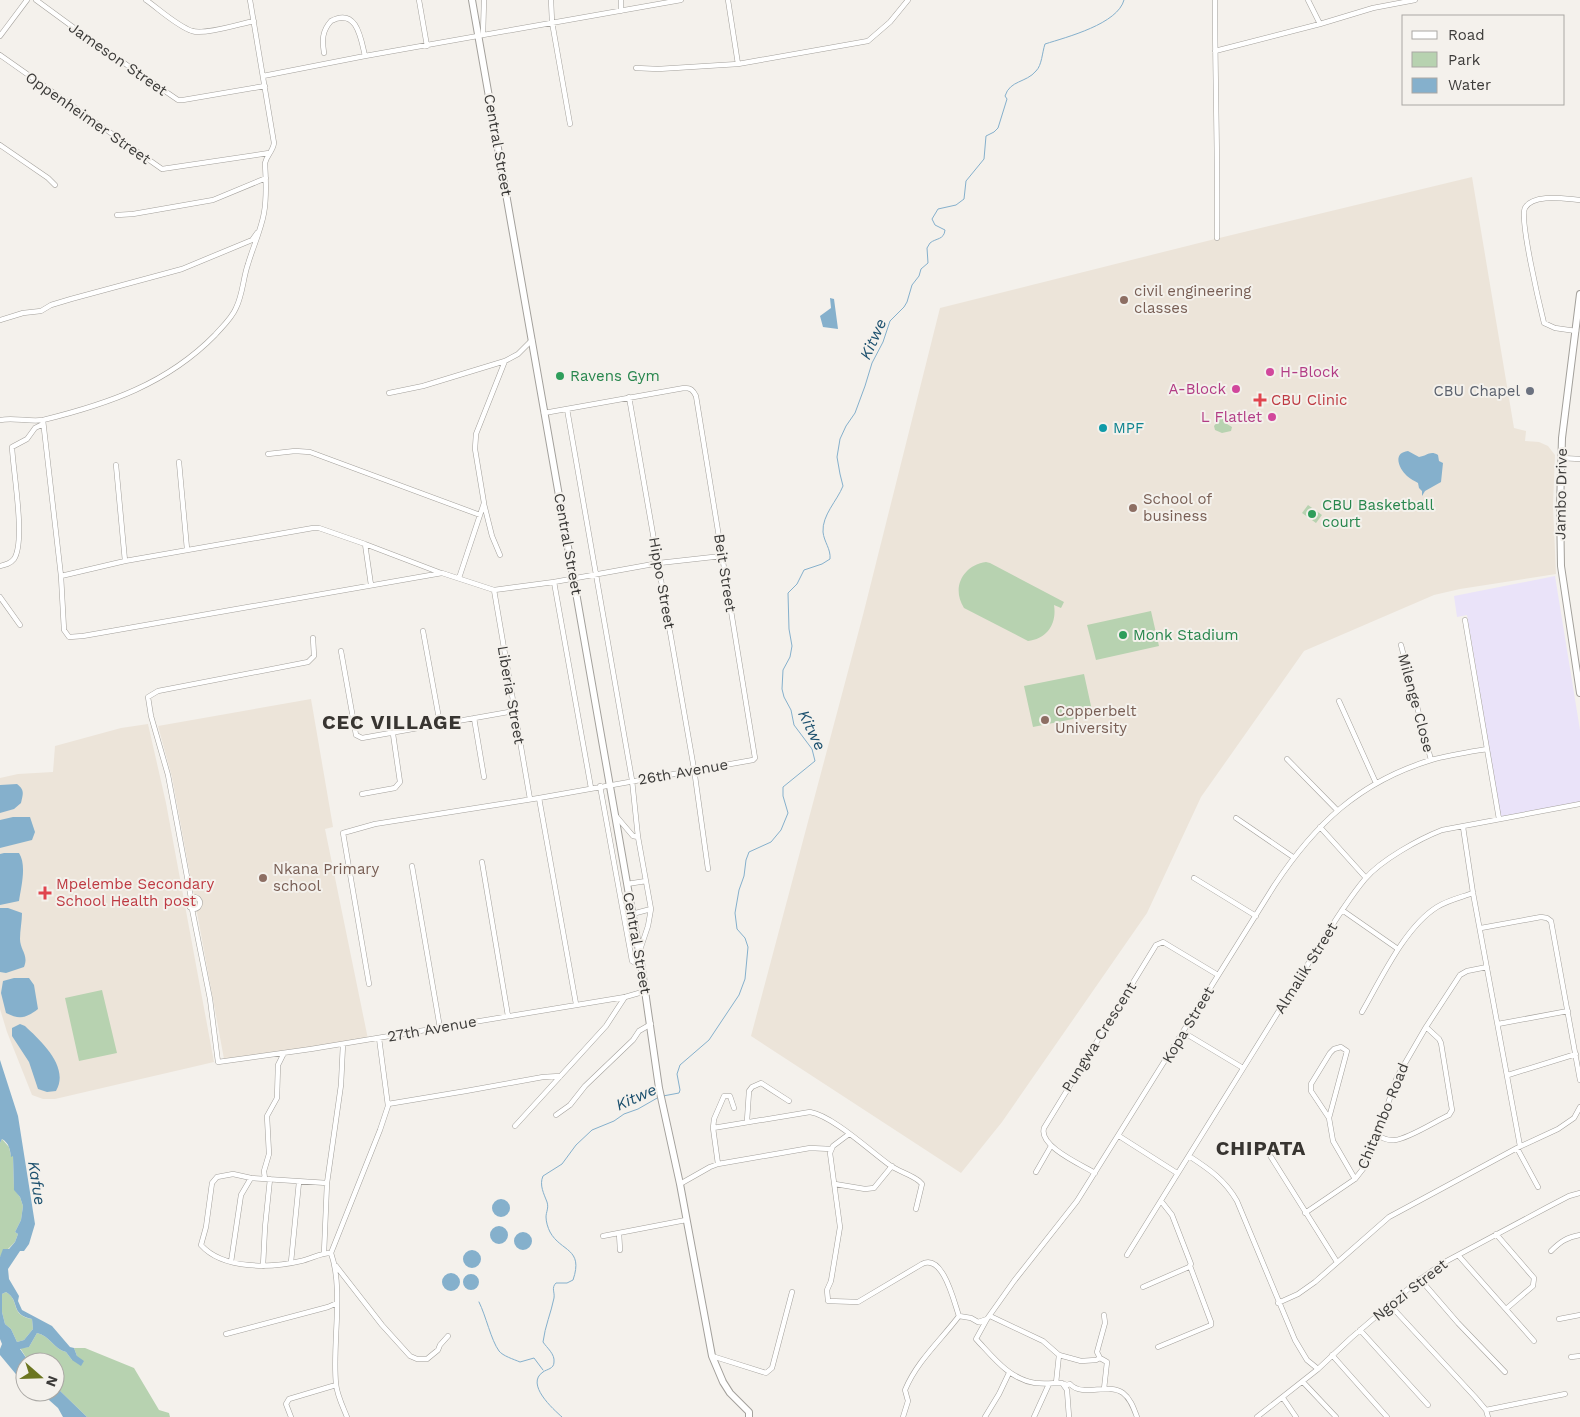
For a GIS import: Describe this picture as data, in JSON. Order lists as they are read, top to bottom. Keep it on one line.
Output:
{"streets":{"street":["Jameson Street","Oppenheimer Street","Central Street","Jambo Drive","Beit Street","Hippo Street","Liberia Street","Milenge Close","26th Avenue","Almalik Street","Kopa Street","27th Avenue","Pungwa Crescent","Chitambo Road","Ngozi Street"]},"crossings":[["Central Street","26th Avenue"],["Central Street","27th Avenue"],["Beit Street","Hippo Street"],["Beit Street","26th Avenue"],["Hippo Street","26th Avenue"],["Liberia Street","26th Avenue"],["Milenge Close","Kopa Street"],["Kopa Street","Pungwa Crescent"]],"districts":["CEC VILLAGE","CHIPATA"],"water":["Kitwe","Kafue"],"places":{"other":["civil engineering classes","H-Block","Ravens Gym","A-Block","CBU Chapel","L Flatlet","MPF","School of business","CBU Basketball court","Monk Stadium","Copperbelt University","Nkana Primary school"],"health":["CBU Clinic","Mpelembe Secondary School Health post"]},"legend":["Road","Park","Water"],"north":"right"}
